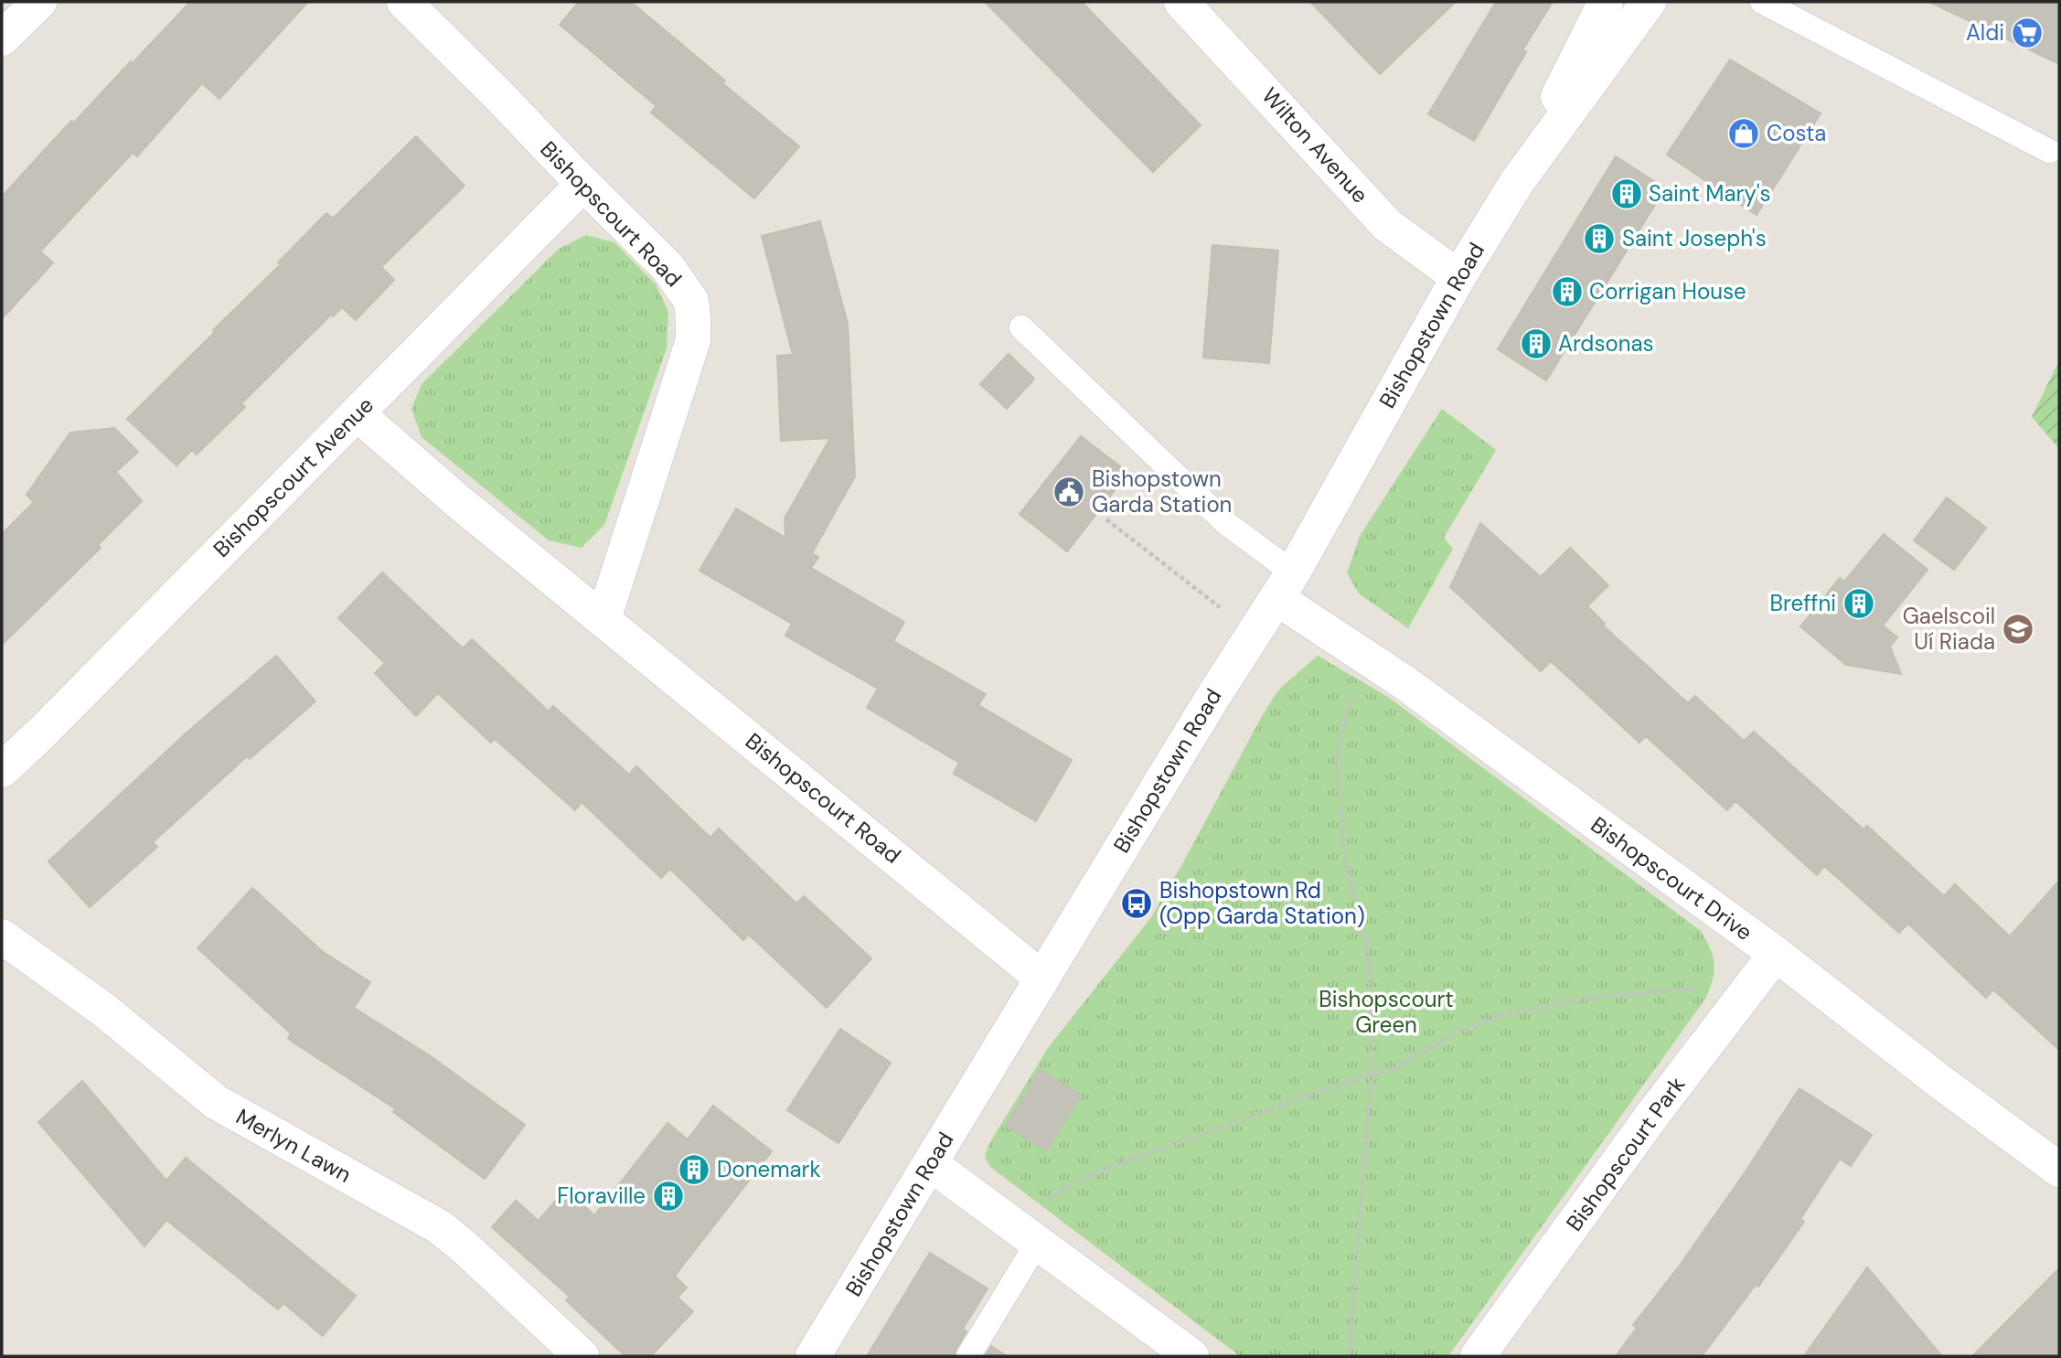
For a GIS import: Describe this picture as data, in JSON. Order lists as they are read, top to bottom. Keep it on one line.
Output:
{"streets":{"street":["Wilton Avenue","Bishopscourt Road","Bishopstown Road","Bishopscourt Avenue","Bishopscourt Drive","Merlyn Lawn","Bishopscourt Park"]},"crossings":[["Wilton Avenue","Bishopstown Road"],["Bishopscourt Road","Bishopstown Road"],["Bishopscourt Road","Bishopscourt Avenue"],["Bishopstown Road","Bishopscourt Drive"],["Bishopscourt Drive","Bishopscourt Park"]],"parks":["Bishopscourt Green"],"places":{"supermarket":["Aldi"],"shop":["Costa"],"building":["Saint Mary's","Saint Joseph's","Corrigan House","Ardsonas","Breffni","Donemark","Floraville"],"public building":["Bishopstown Garda Station"],"school or university":["Gaelscoil Uí Riada"],"bus stop":["Bishopstown Rd (Opp Garda Station)"]}}
